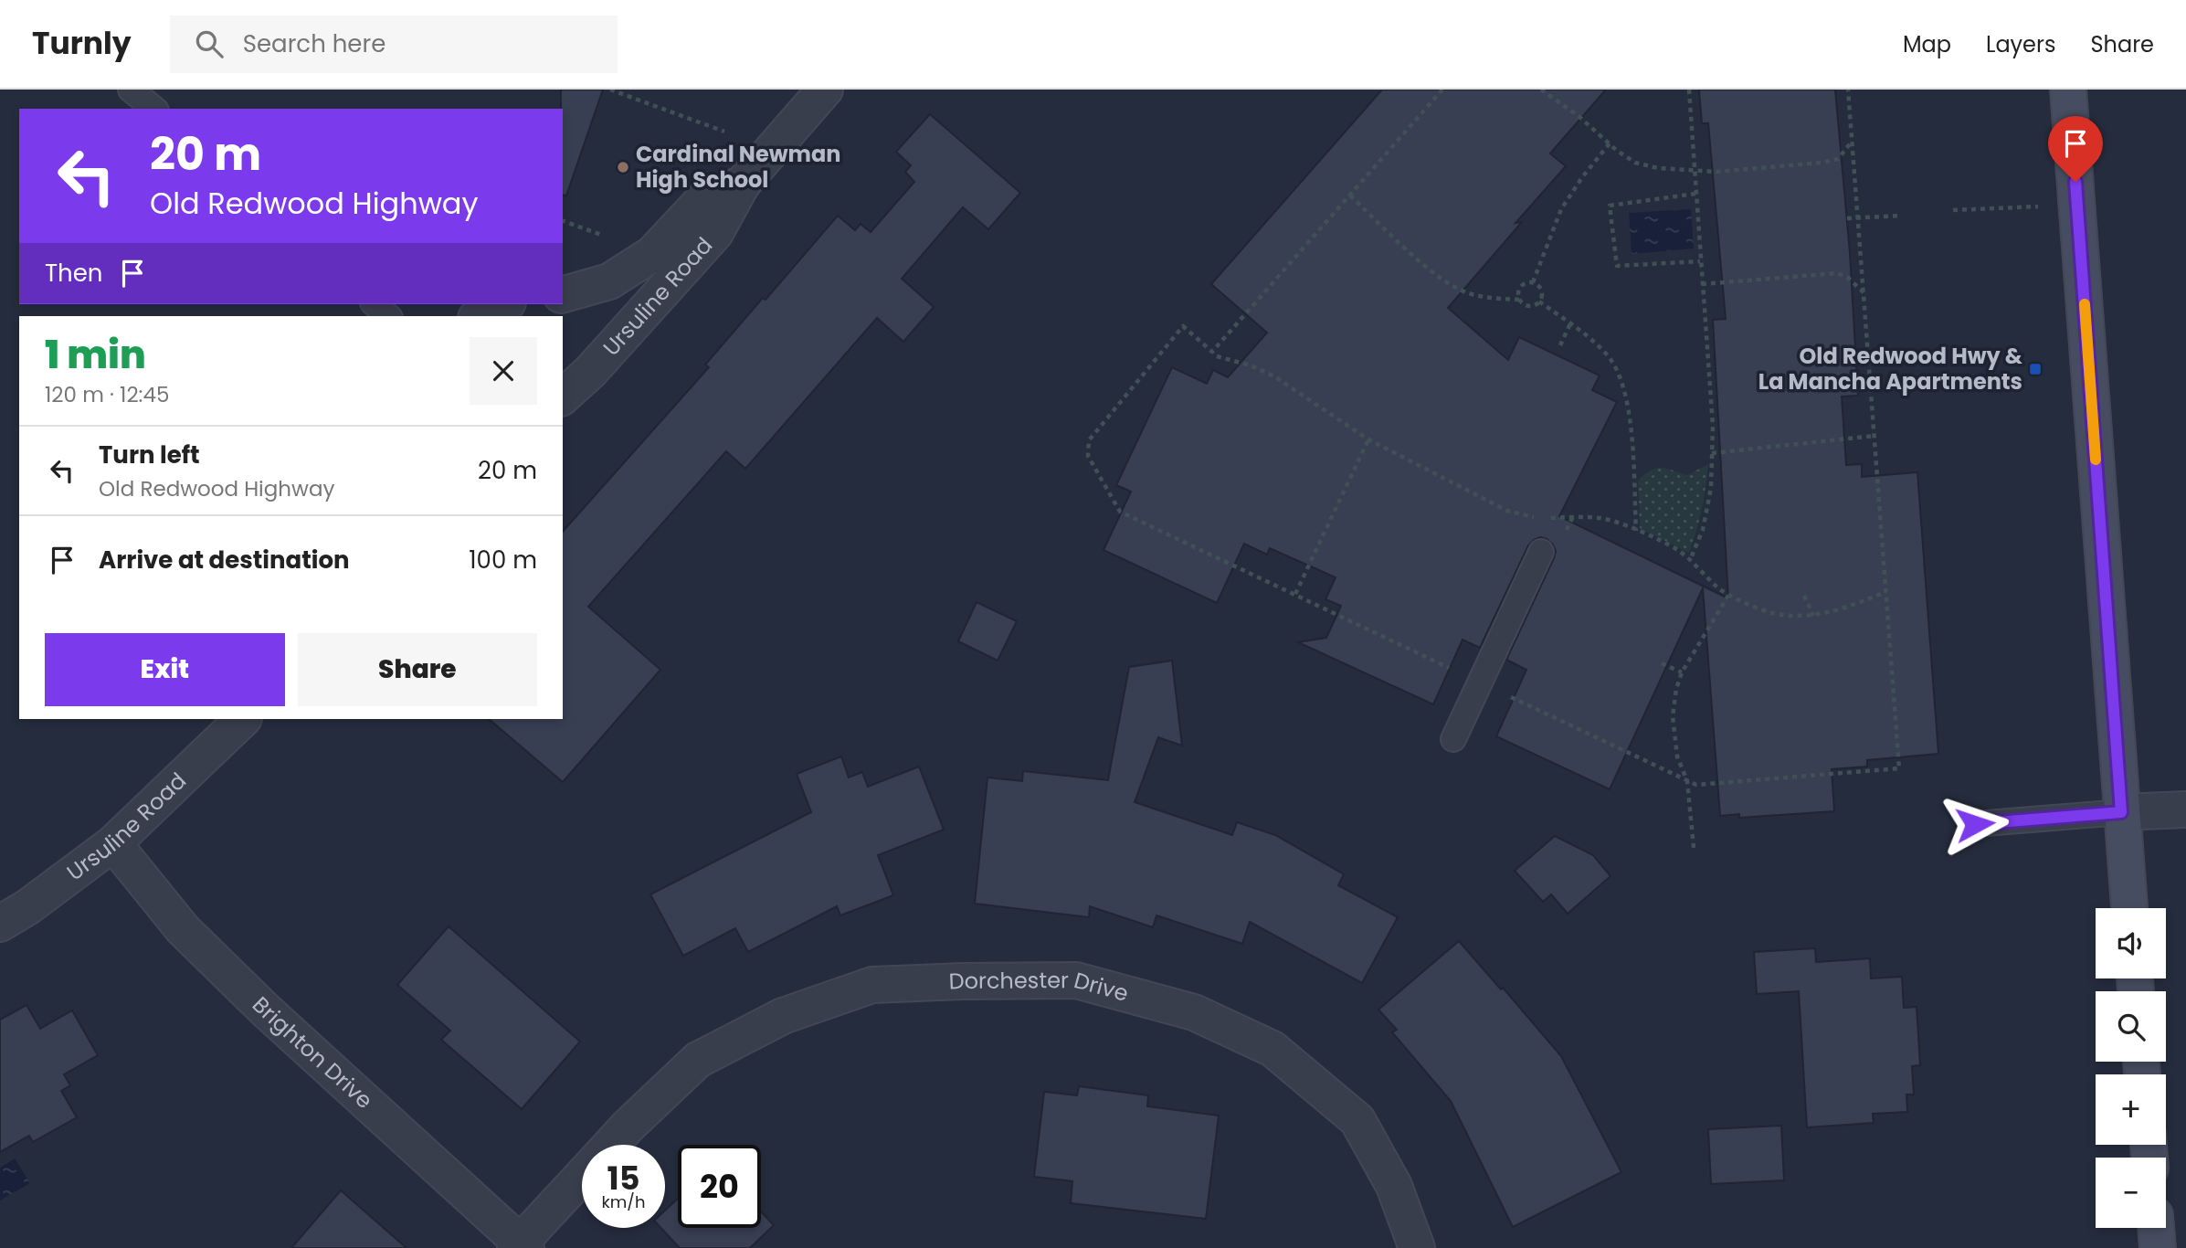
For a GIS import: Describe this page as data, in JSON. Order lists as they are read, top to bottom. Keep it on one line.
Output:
{"streets":{"street":["Ursuline Road","Dorchester Drive","Brighton Drive"]},"crossings":[["Ursuline Road","Brighton Drive"],["Dorchester Drive","Brighton Drive"]],"places":{"other":["Cardinal Newman High School"],"transit":["Old Redwood Hwy & La Mancha Apartments"]},"page":{"header":"Turnly","search":"Search here","nav":["Map","Layers","Share"],"turn":["20 m","Old Redwood Highway"],"then":"Then","heading":["1 min","120 m · 12:45"],"list":[{"name":"Turn left","note":"Old Redwood Highway","value":"20 m"},{"name":"Arrive at destination","value":"100 m"}],"buttons":["Exit","Share"],"map_buttons":["+","−"],"speed":"15 km/h","limit":"20"}}
